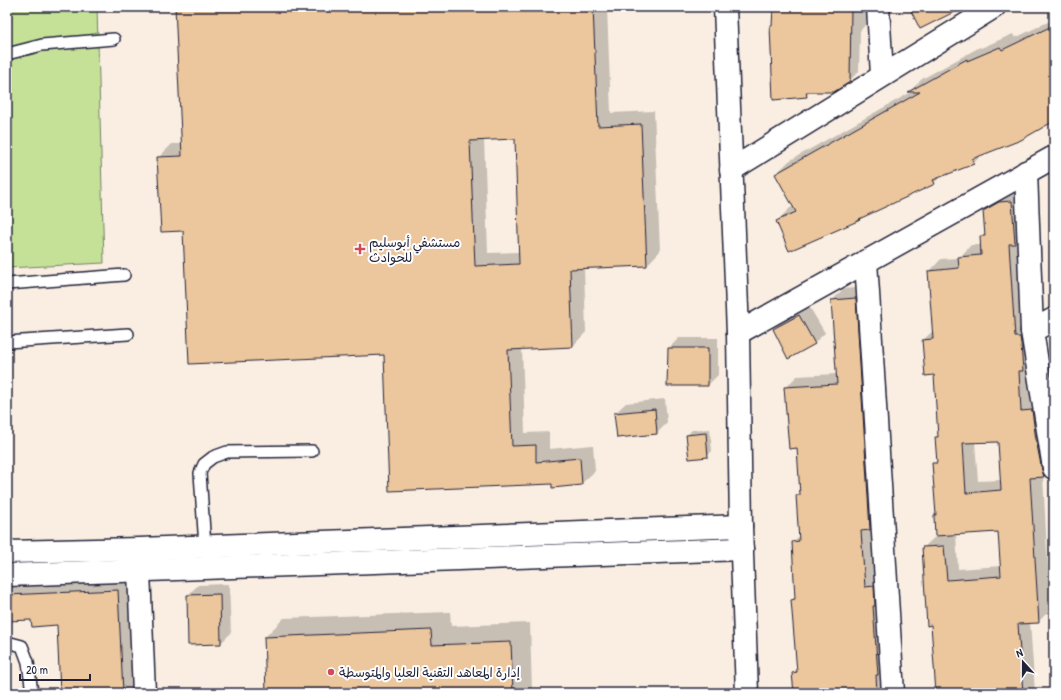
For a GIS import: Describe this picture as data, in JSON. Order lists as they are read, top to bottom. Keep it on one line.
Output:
{"places":{"health":["مستشفي أبوسليم للحوادث"],"other":["إدارة المعاهد التقنية العليا والمتوسطة"]},"scale_bar":"20 m","north":"top"}
